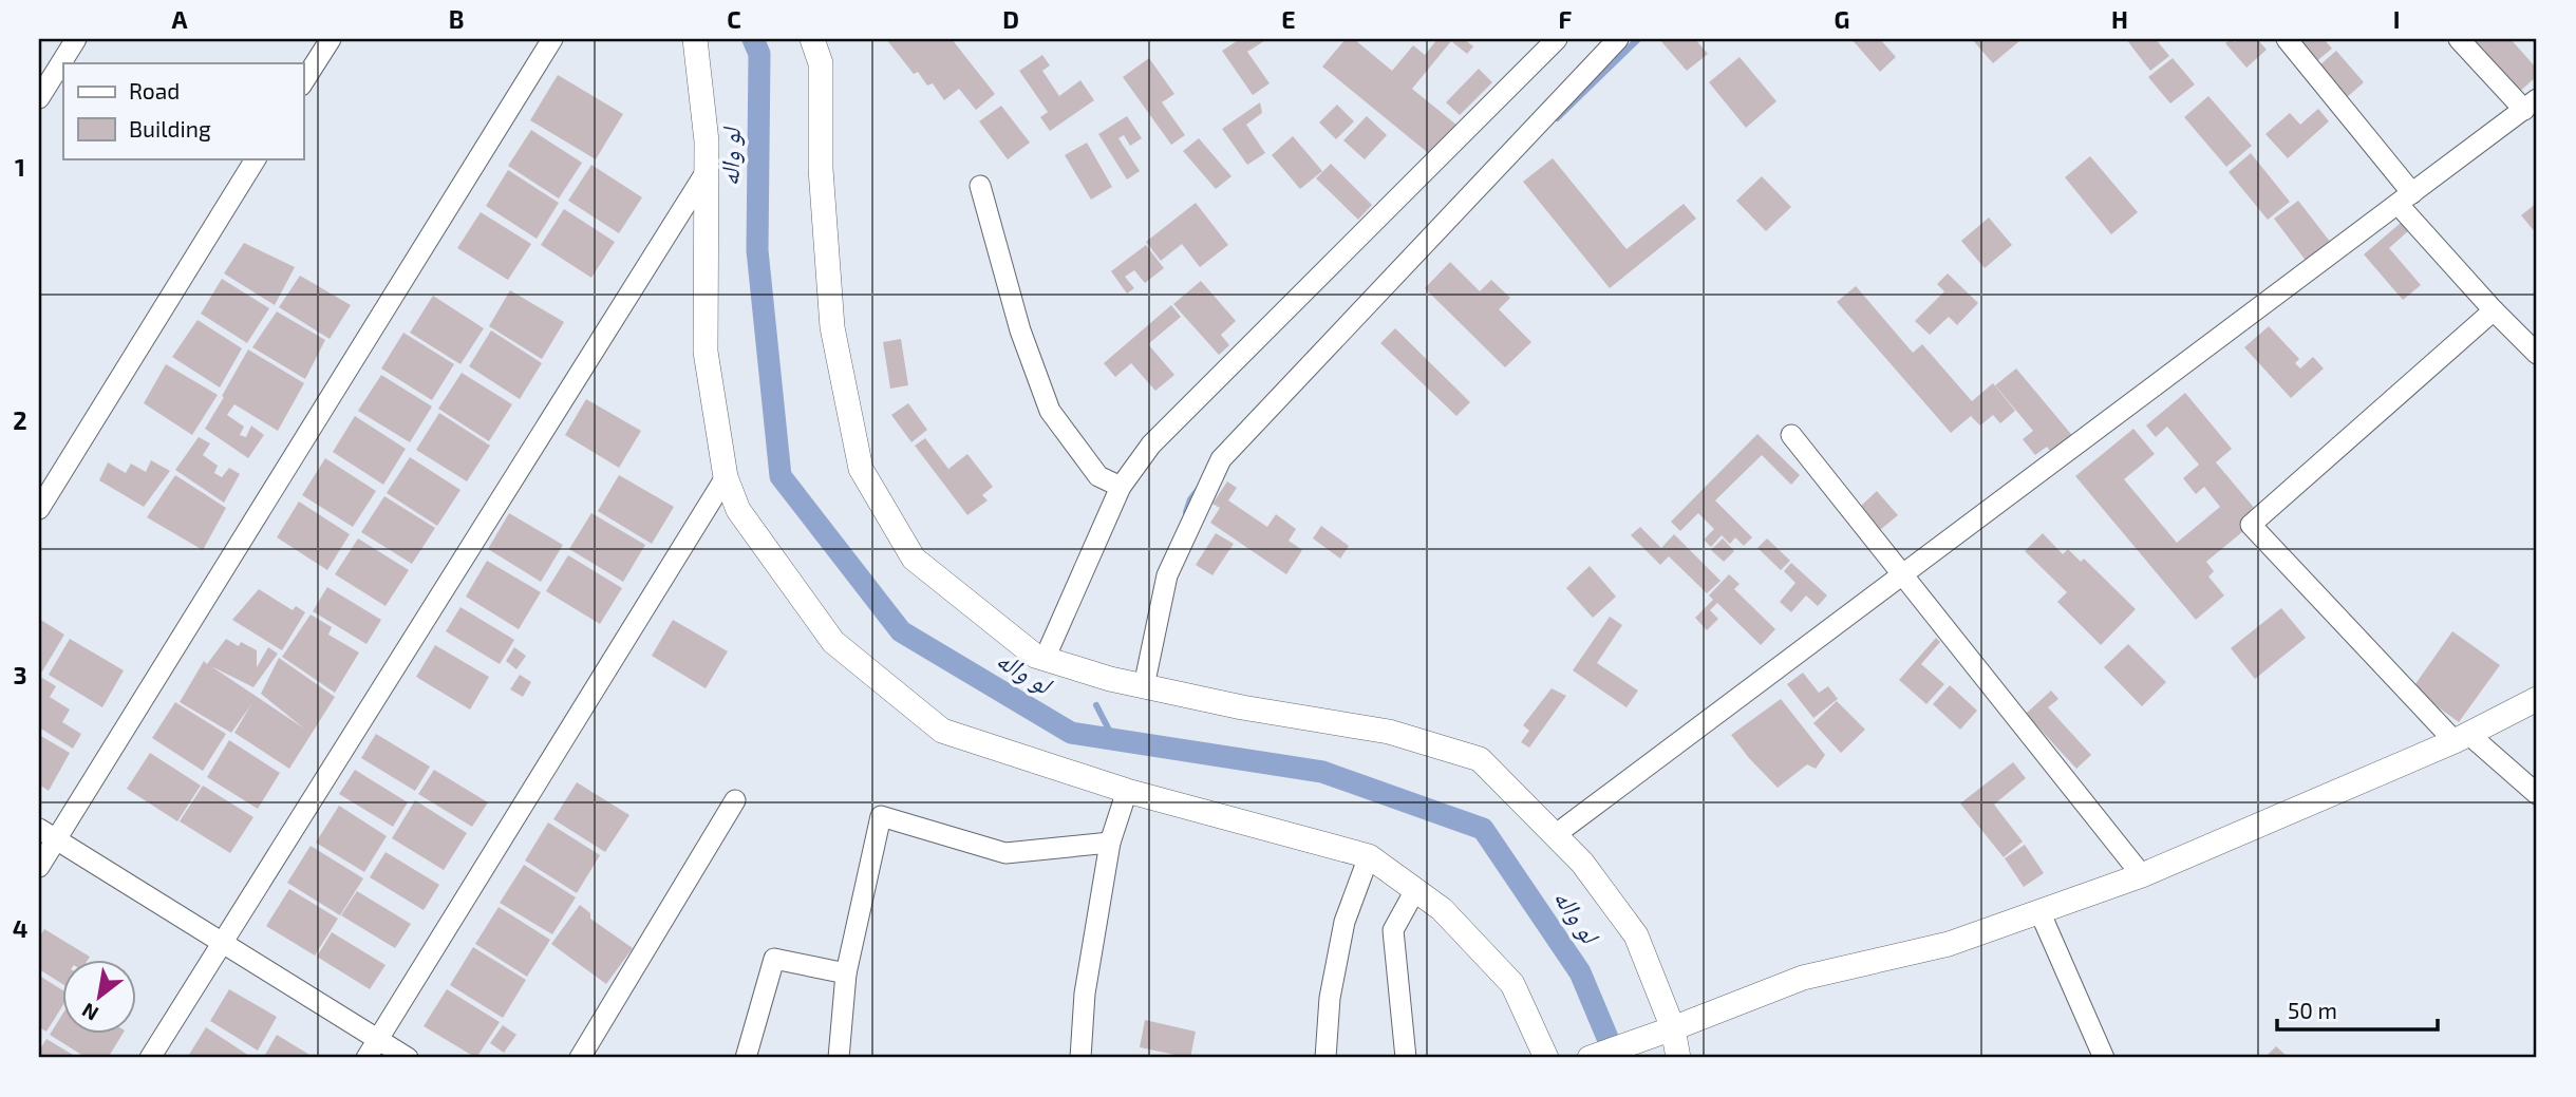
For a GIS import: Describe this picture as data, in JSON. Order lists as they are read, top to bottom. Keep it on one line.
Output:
{"water":["لو واله"],"legend":["Road","Building"],"scale_bar":"50 m","north":"bottom left","grid":{"columns":["A","B","C","D","E","F","G","H","I"],"rows":["1","2","3","4"]}}
